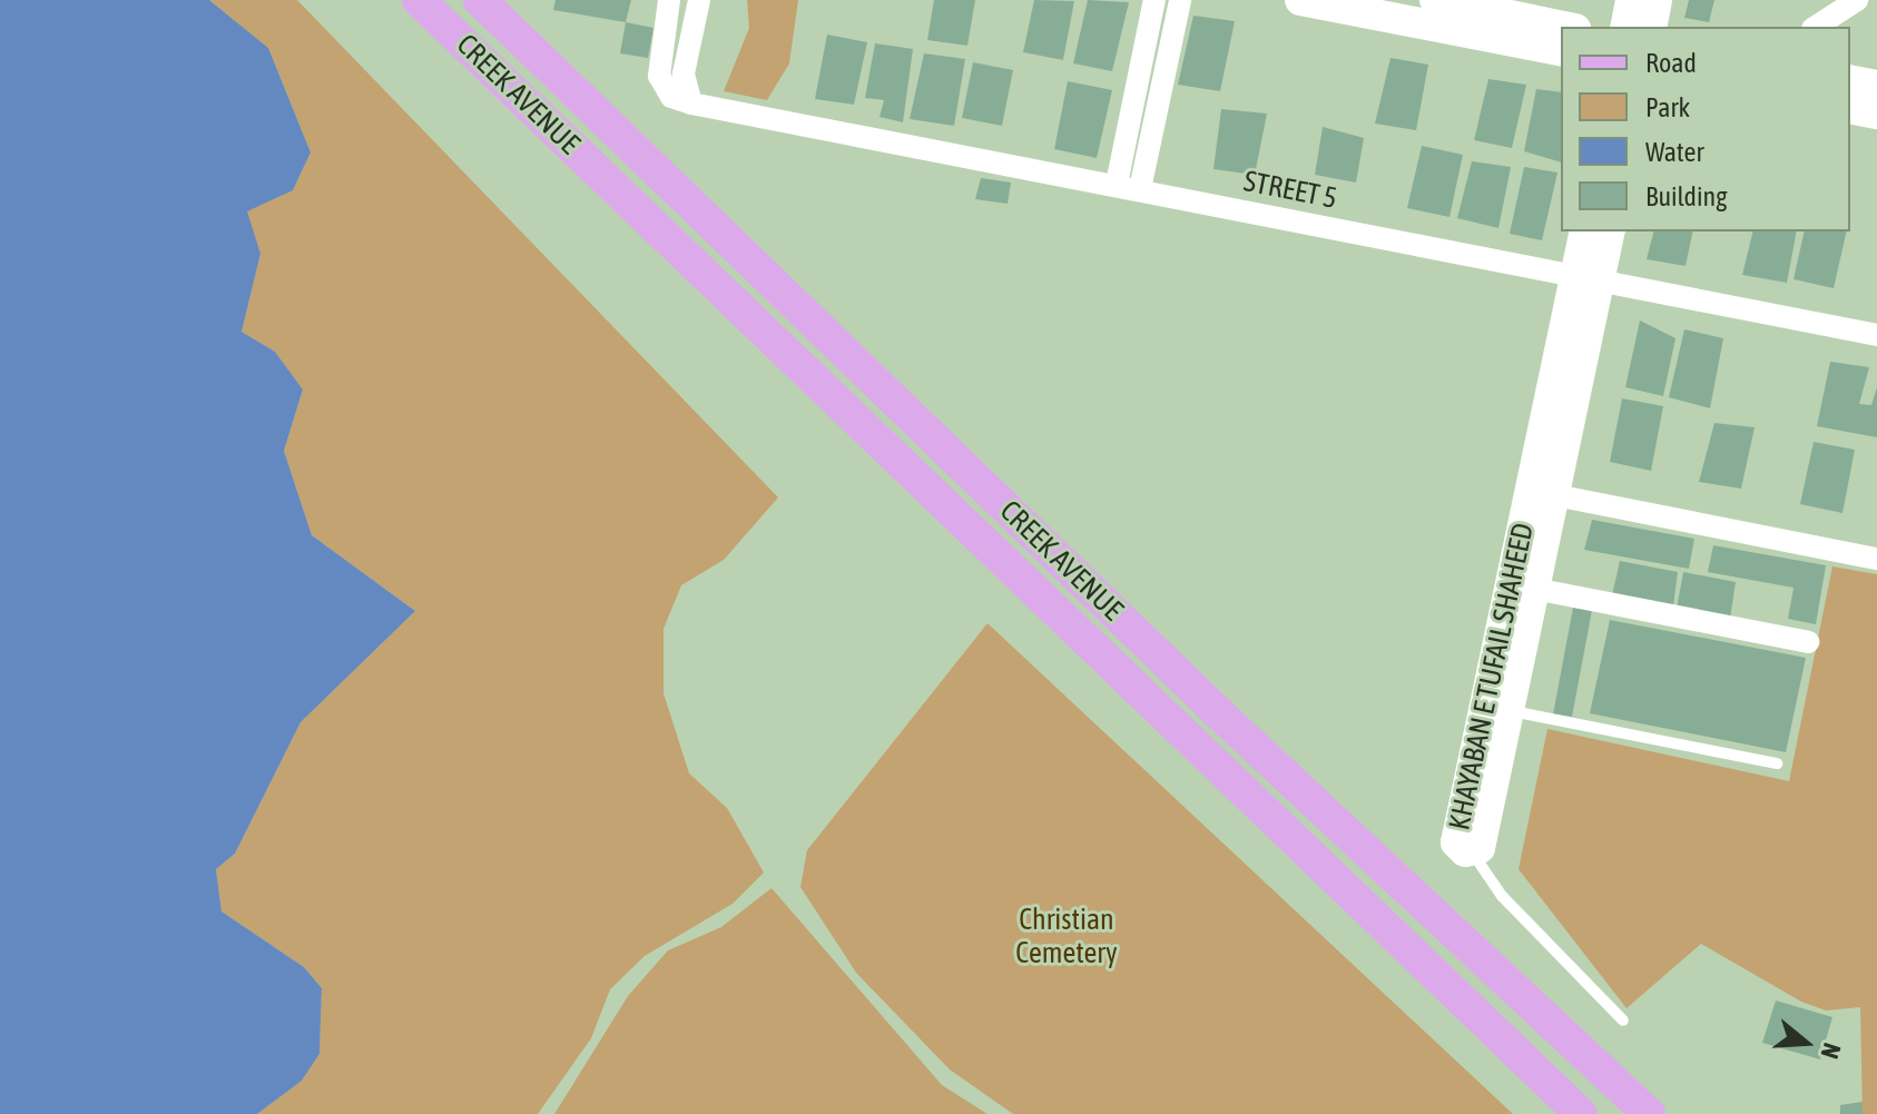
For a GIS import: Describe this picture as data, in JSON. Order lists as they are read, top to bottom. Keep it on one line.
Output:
{"streets":{"main road":["CREEK AVENUE"],"street":["STREET 5","KHAYABAN E TUFAIL SHAHEED"]},"crossings":[["STREET 5","KHAYABAN E TUFAIL SHAHEED"]],"parks":["Christian Cemetery"],"legend":["Road","Park","Water","Building"],"north":"right"}
